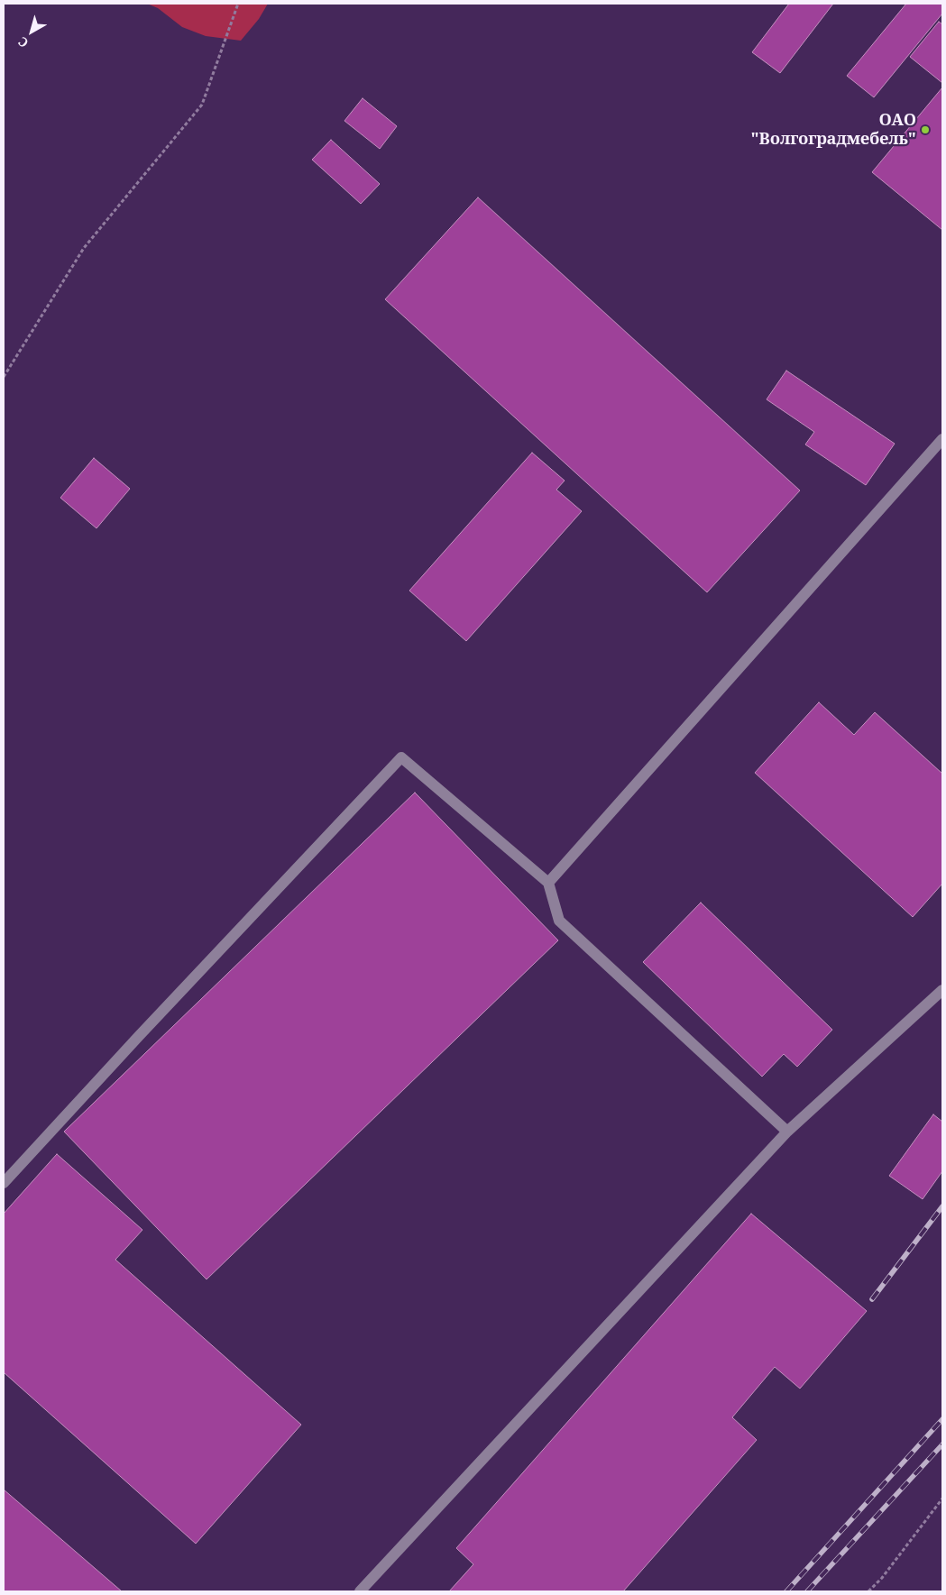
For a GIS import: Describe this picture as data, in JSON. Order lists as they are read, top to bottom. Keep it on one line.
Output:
{"places":["ОАО \"Волгоградмебель\""],"north":"bottom left"}
